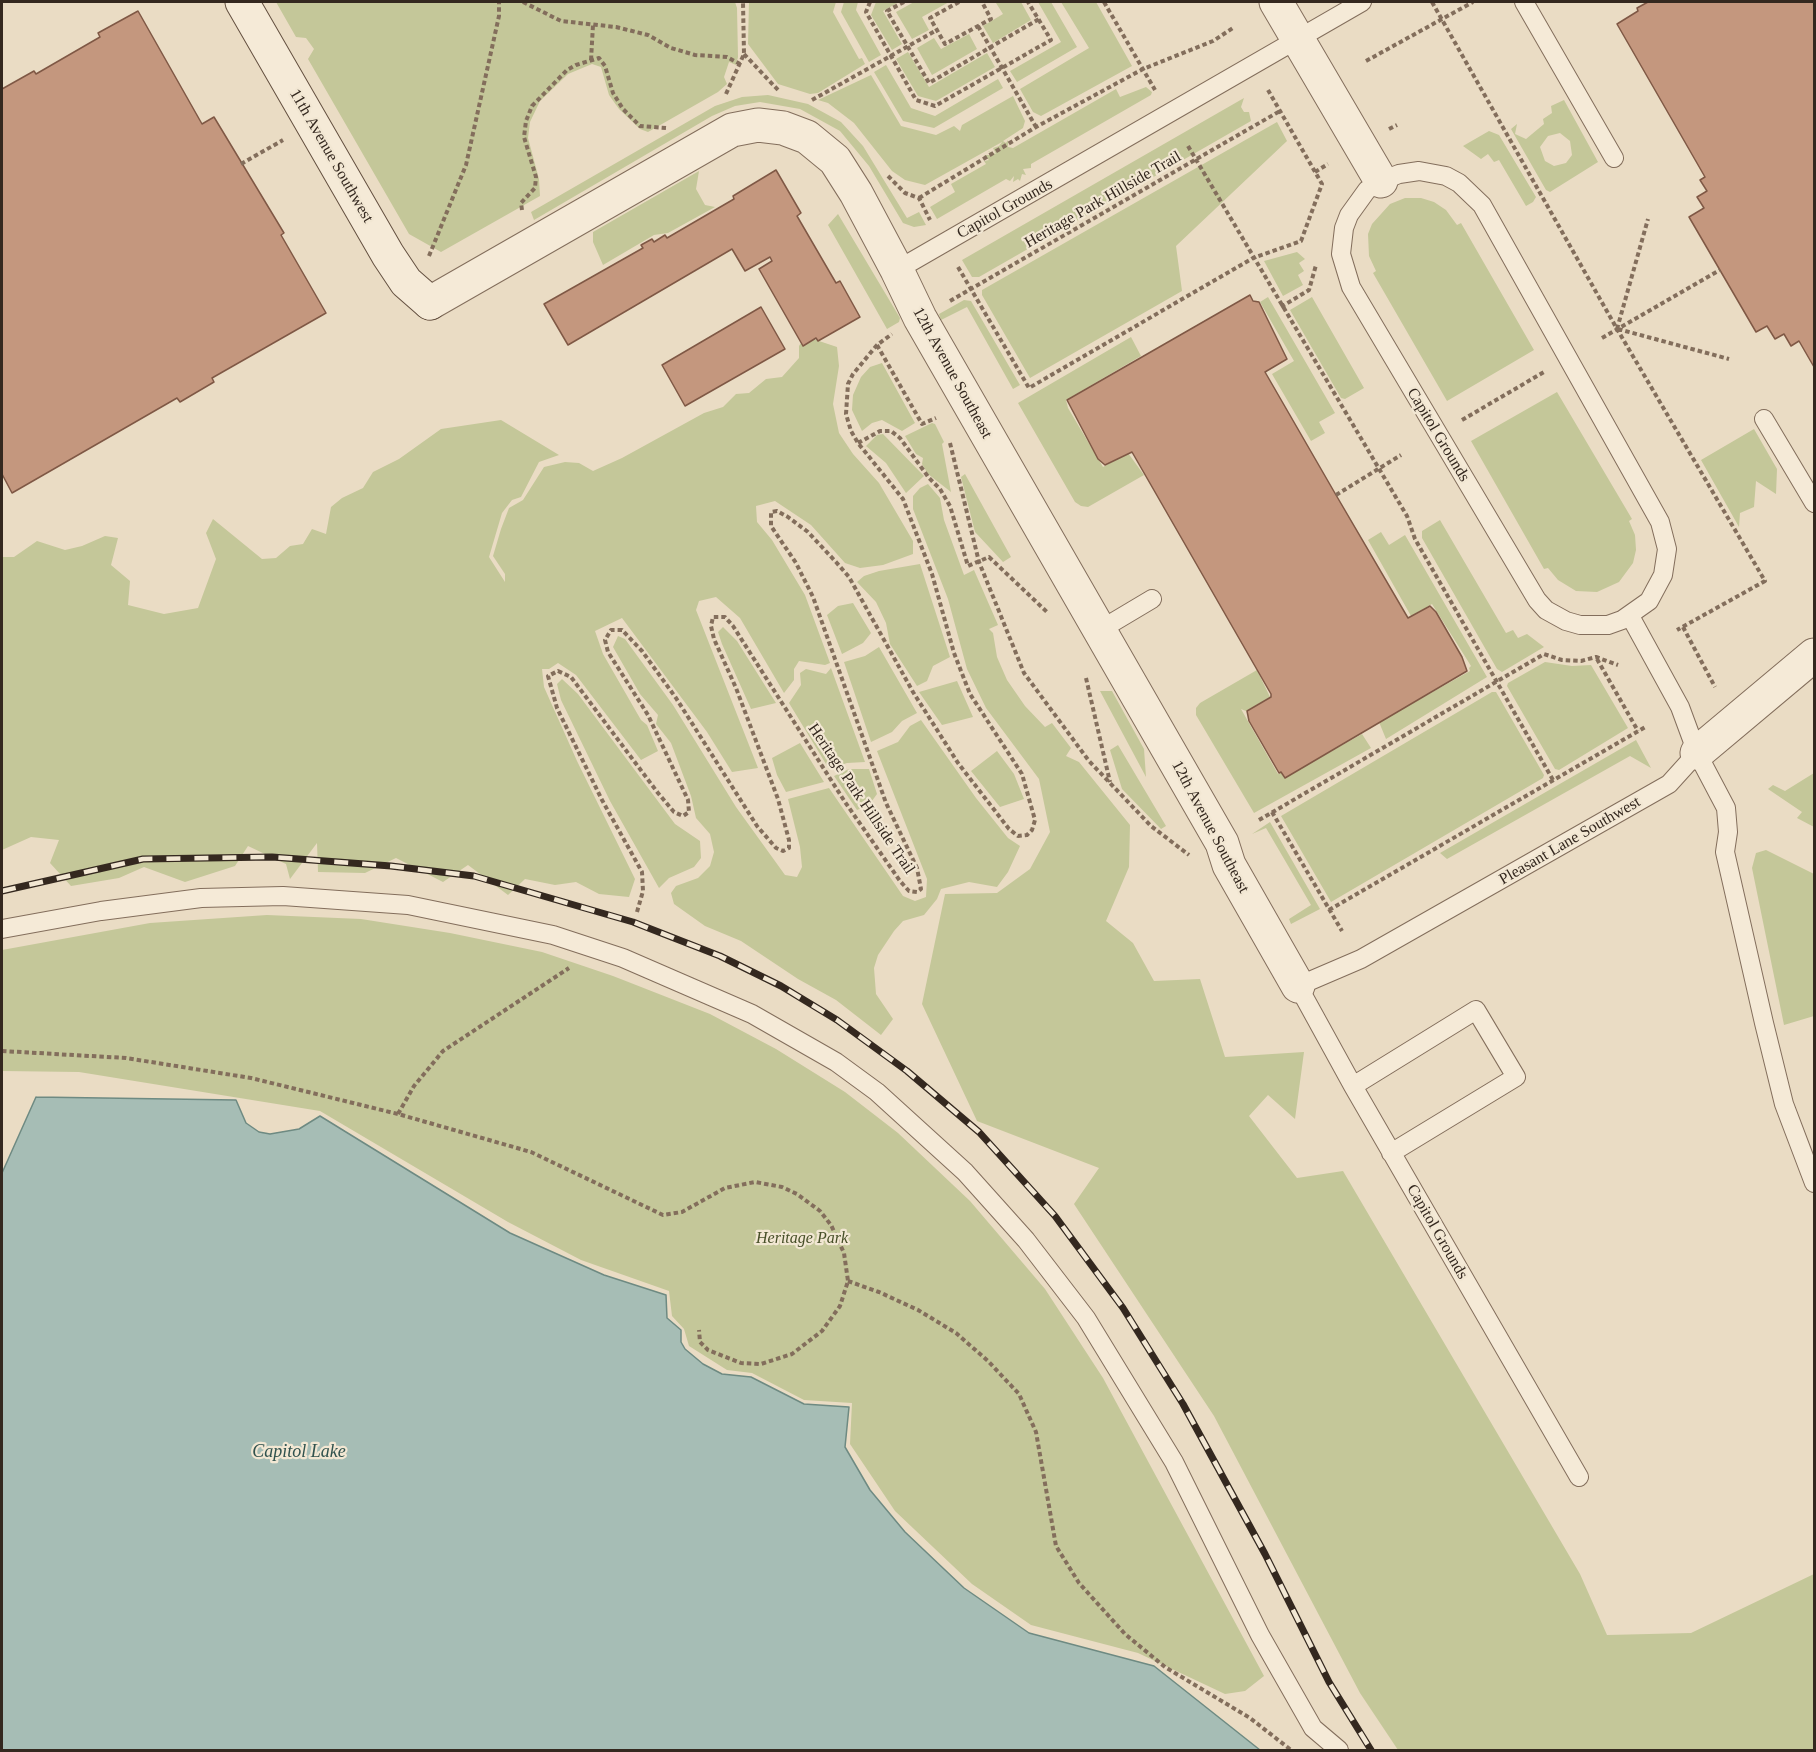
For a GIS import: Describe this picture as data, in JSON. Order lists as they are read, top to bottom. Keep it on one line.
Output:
{"streets":{"street":["11th Avenue Southwest","12th Avenue Southeast","Pleasant Lane Southwest"],"lane":["Capitol Grounds"],"path":["Heritage Park Hillside Trail"]},"crossings":[["11th Avenue Southwest","12th Avenue Southeast"],["Capitol Grounds","12th Avenue Southeast"],["Capitol Grounds","Pleasant Lane Southwest"],["12th Avenue Southeast","Pleasant Lane Southwest"]],"water":["Capitol Lake"],"parks":["Heritage Park"]}
